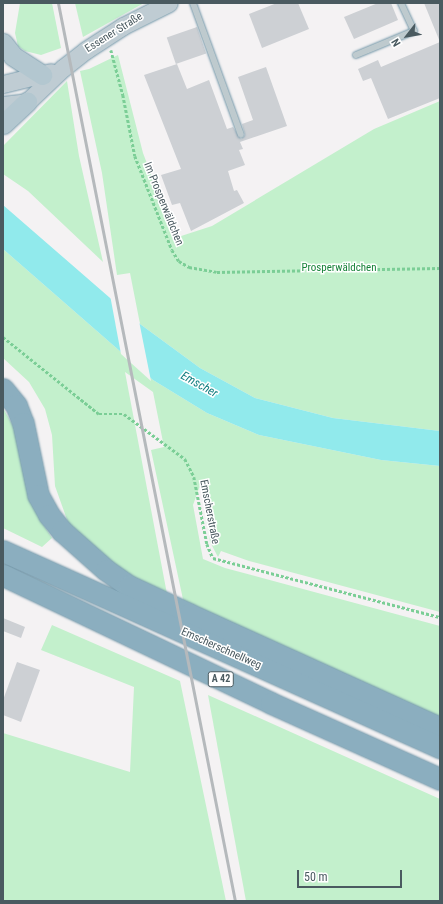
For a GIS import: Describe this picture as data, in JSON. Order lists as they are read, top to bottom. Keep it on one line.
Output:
{"streets":{"highway":["Emscherschnellweg","A 42"],"main road":["Essener Straße"],"path":["Im Prosperwäldchen","Emscherstraße"]},"crossings":[["Essener Straße","Im Prosperwäldchen"]],"water":["Emscher"],"parks":["Prosperwäldchen"],"scale_bar":"50 m","north":"bottom left"}
